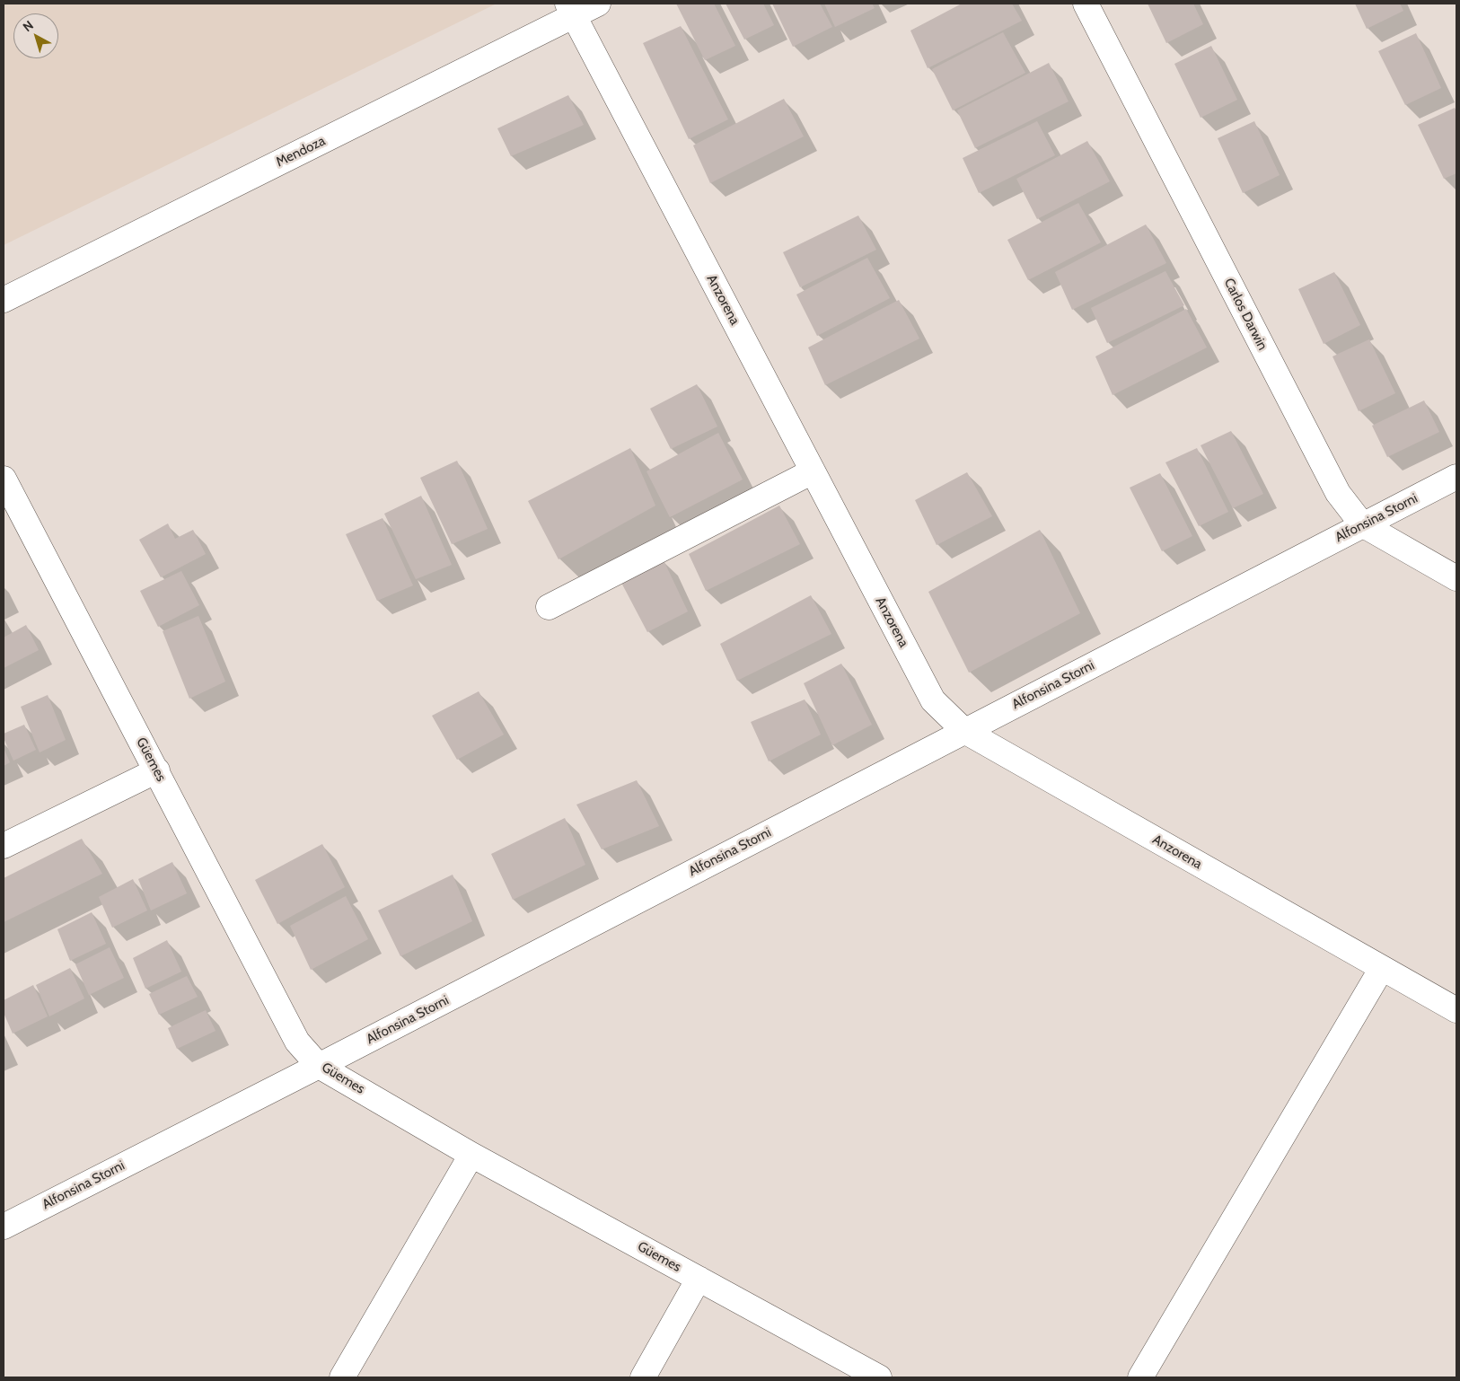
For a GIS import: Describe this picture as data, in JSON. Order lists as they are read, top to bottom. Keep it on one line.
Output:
{"streets":{"street":["Mendoza","Anzorena","Carlos Darwin","Alfonsina Storni","Güemes"]},"crossings":[["Mendoza","Anzorena"],["Anzorena","Alfonsina Storni"],["Carlos Darwin","Alfonsina Storni"],["Alfonsina Storni","Güemes"]],"north":"top left"}
